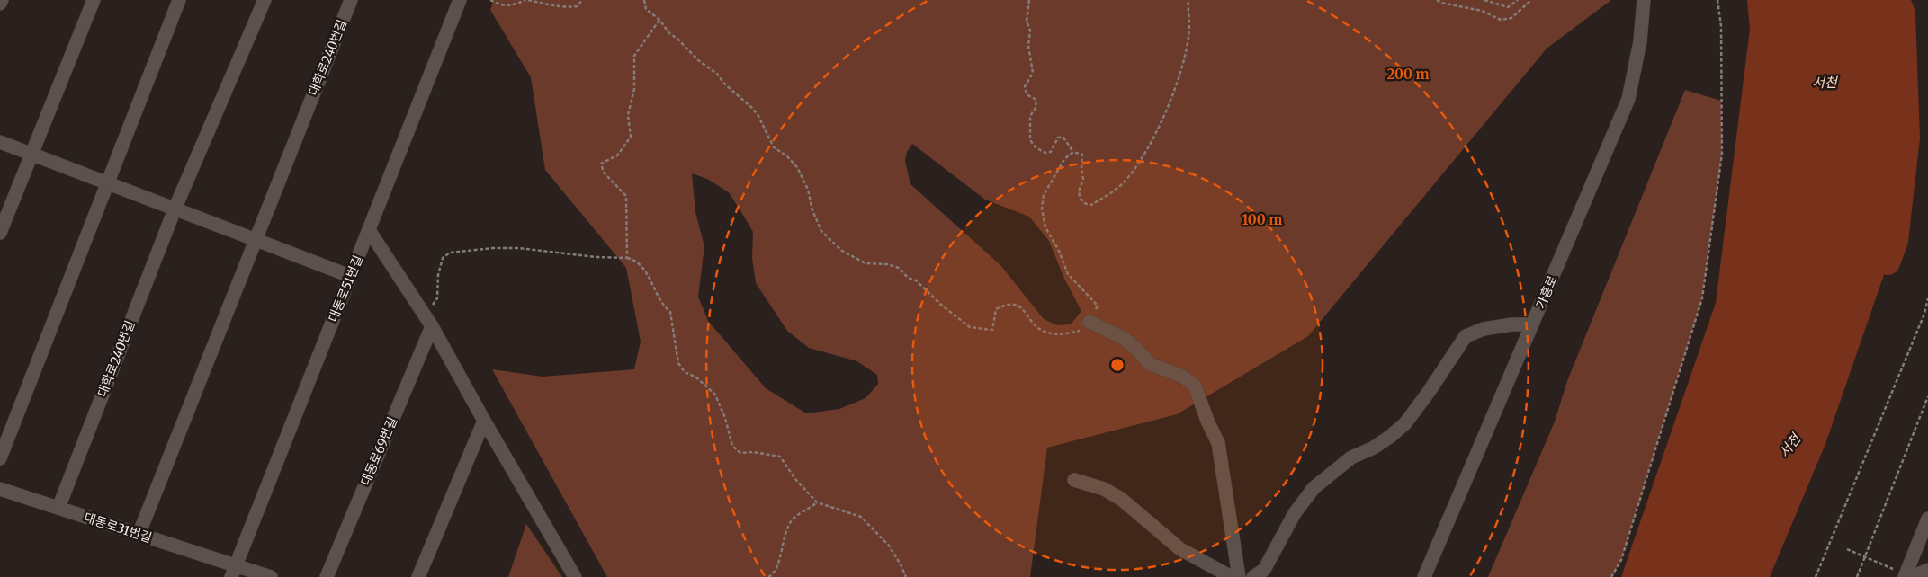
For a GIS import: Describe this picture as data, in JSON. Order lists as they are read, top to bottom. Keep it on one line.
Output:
{"streets":{"street":["대학로240번길","대동로51번길","가흥로","대동로69번길","대동로31번길"]},"crossings":[["대학로240번길","대동로31번길"],["대동로51번길","대동로31번길"]],"water":["서천"],"rings":["200 m","100 m"]}
